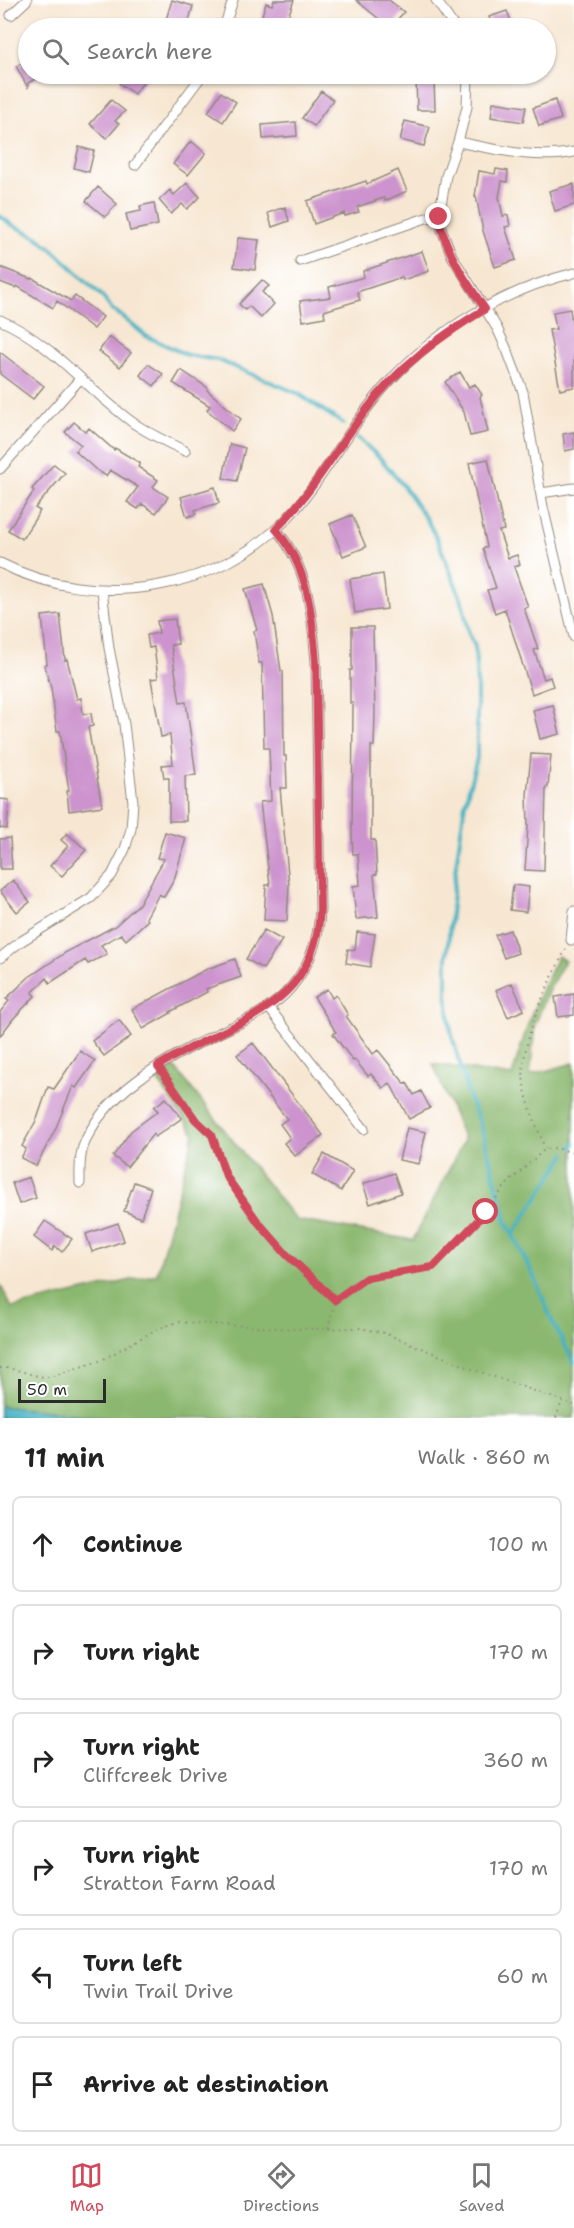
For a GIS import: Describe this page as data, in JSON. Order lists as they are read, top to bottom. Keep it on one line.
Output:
{"scale_bar":"50 m","page":{"search":"Search here","scale":"50 m","heading":["11 min","Walk · 860 m"],"list":[["Continue","100 m"],["Turn right","170 m"],["Turn right","Cliffcreek Drive","360 m"],["Turn right","Stratton Farm Road","170 m"],["Turn left","Twin Trail Drive","60 m"],"Arrive at destination"],"nav":["Map","Directions","Saved"]}}
